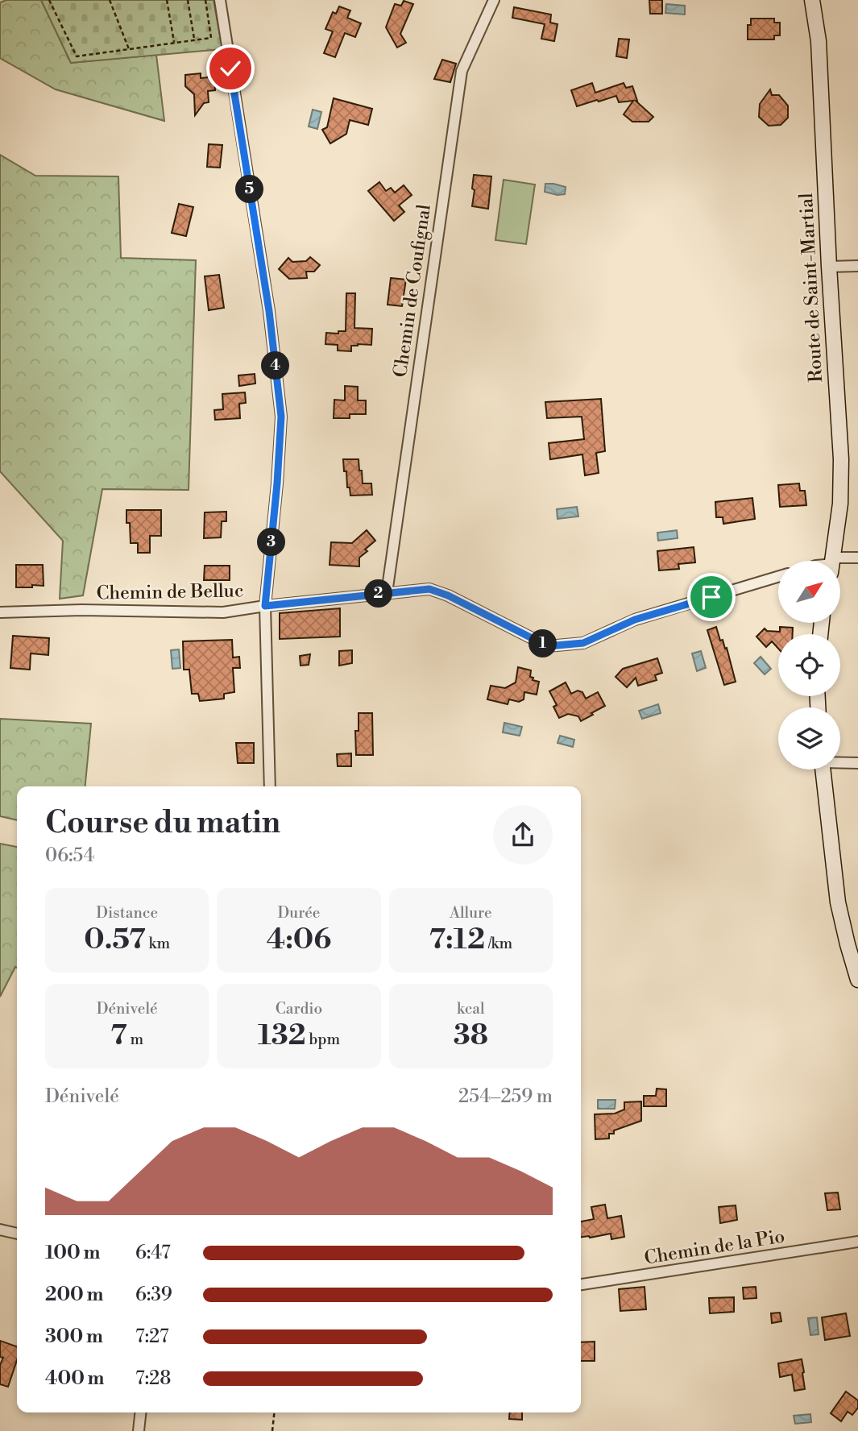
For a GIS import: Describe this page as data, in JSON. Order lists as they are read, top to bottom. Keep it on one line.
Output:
{"streets":{"main road":["Route de Saint-Martial"],"street":["Chemin de Coufignal","Chemin de Belluc","Chemin de la Pio"]},"crossings":[["Chemin de Coufignal","Chemin de Belluc"]],"north":"top right","page":{"pins":["5","4","3","2","1"],"heading":["Course du matin","06:54"],"stats":[["Distance","0.57 km"],["Durée","4:06"],["Allure","7:12 /km"],["Dénivelé","7 m"],["Cardio","132 bpm"],["kcal","38"]],"chart":["Dénivelé","254–259 m"],"list":[{"name":"100 m","note":"6:47"},{"name":"200 m","note":"6:39"},{"name":"300 m","note":"7:27"},{"name":"400 m","note":"7:28"}]}}
